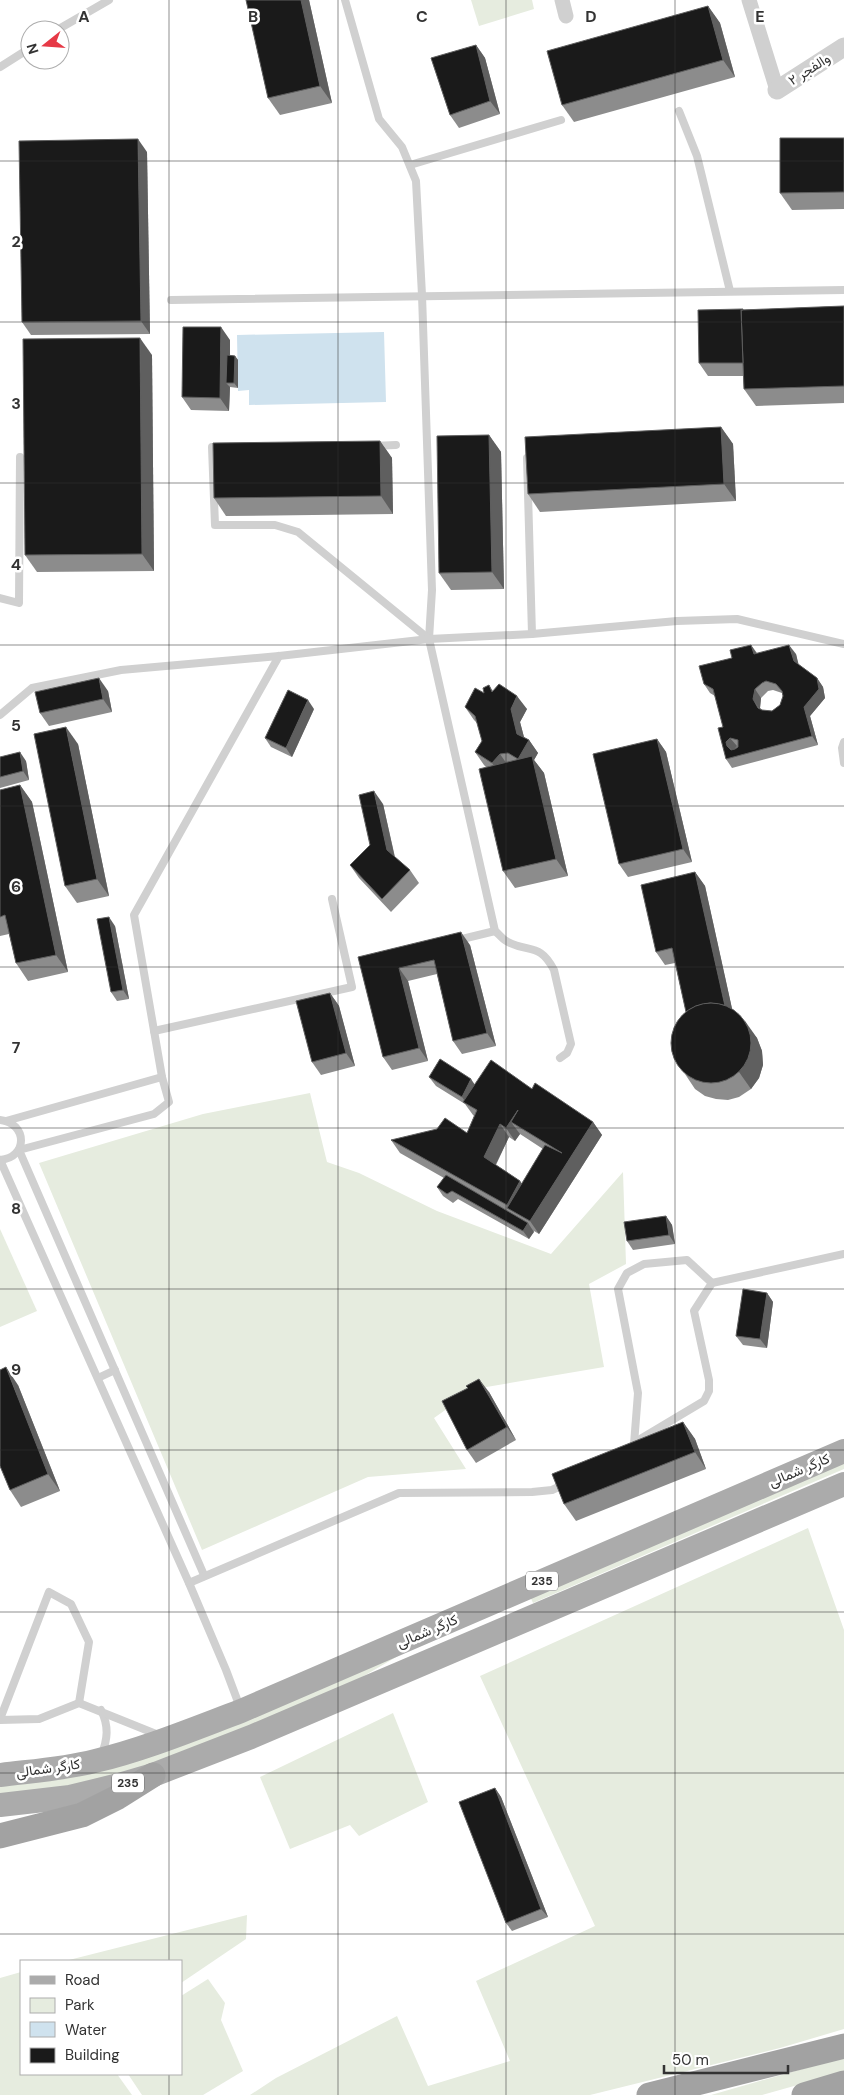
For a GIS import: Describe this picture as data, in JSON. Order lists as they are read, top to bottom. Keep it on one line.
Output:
{"streets":{"main road":["کارگر شمالی","235"],"street":["والفجر ۲"]},"legend":["Road","Park","Water","Building"],"scale_bar":"50 m","north":"left","grid":{"columns":["A","B","C","D","E"],"rows":["2","3","4","5","6","7","8","9"]}}
